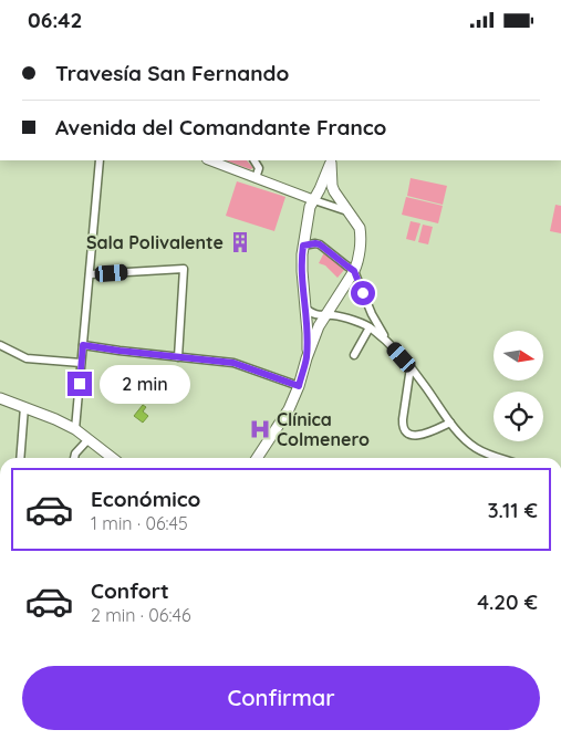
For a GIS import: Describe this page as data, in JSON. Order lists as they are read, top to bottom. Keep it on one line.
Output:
{"places":{"building":["Sala Polivalente"],"hospital":["Clínica Colmenero"]},"north":"right","page":{"status":"06:42","banner":["Travesía San Fernando","Avenida del Comandante Franco"],"bubble":"2 min","list":[{"name":"Económico","note":"1 min · 06:45","value":"3.11 €"},{"name":"Confort","note":"2 min · 06:46","value":"4.20 €"}],"buttons":"Confirmar"}}
